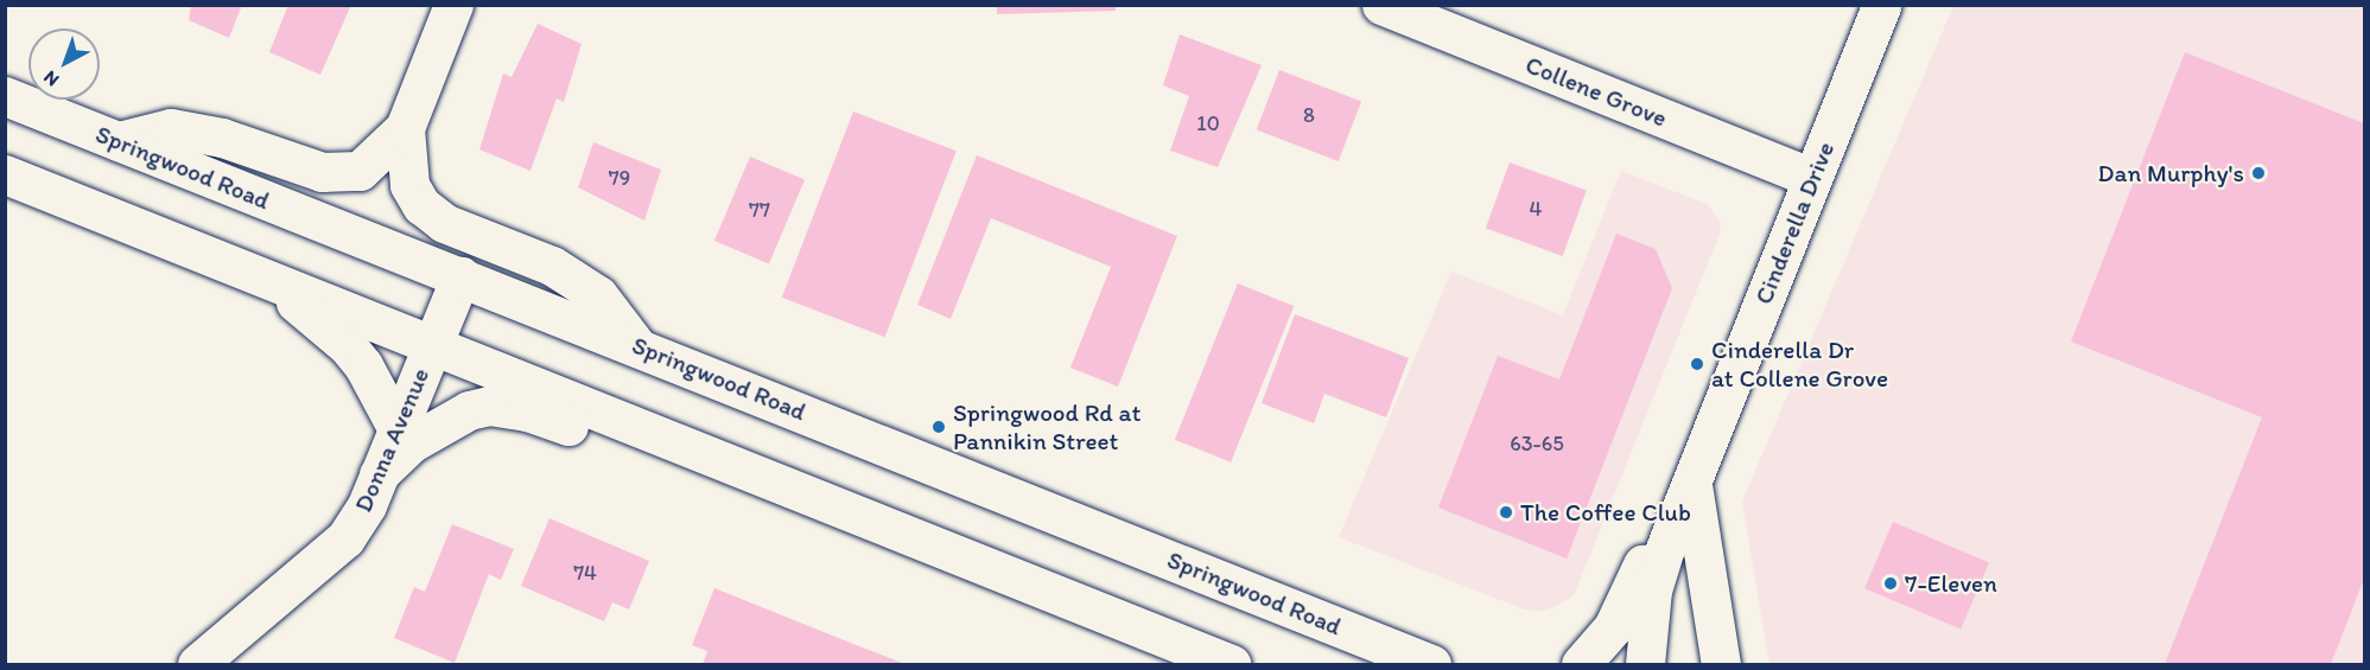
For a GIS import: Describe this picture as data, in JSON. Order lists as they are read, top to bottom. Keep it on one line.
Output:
{"streets":{"main road":["Collene Grove","Springwood Road","Cinderella Drive","Donna Avenue"]},"crossings":[["Collene Grove","Cinderella Drive"],["Springwood Road","Donna Avenue"]],"places":["Dan Murphy's","Cinderella Dr at Collene Grove","Springwood Rd at Pannikin Street","The Coffee Club","7-Eleven"],"house_numbers":["8","10","79","4","77","63-65","74"],"north":"bottom left"}
